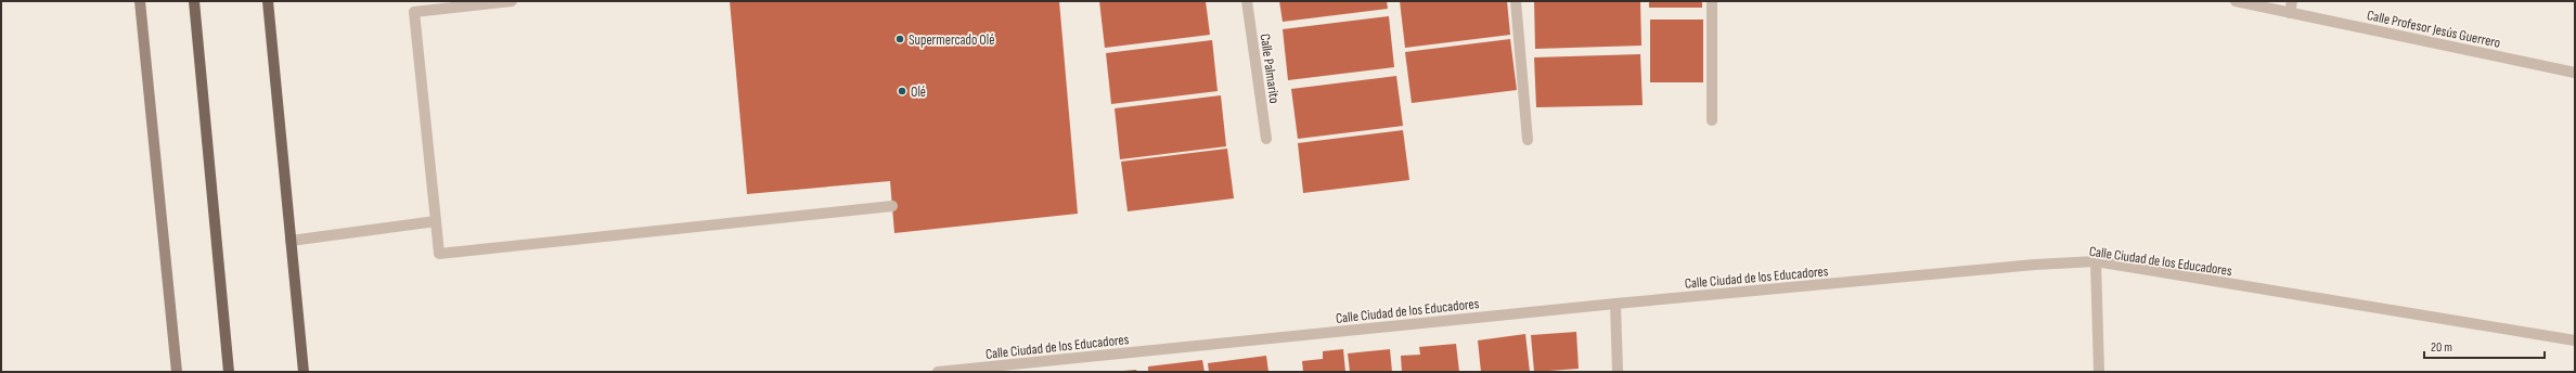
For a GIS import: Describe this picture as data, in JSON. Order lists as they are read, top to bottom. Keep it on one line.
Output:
{"streets":{"street":["Calle Profesor Jesús Guerrero","Calle Palmarito","Calle Ciudad de los Educadores"]},"places":["Supermercado Olé","Olé"],"scale_bar":"20 m"}
